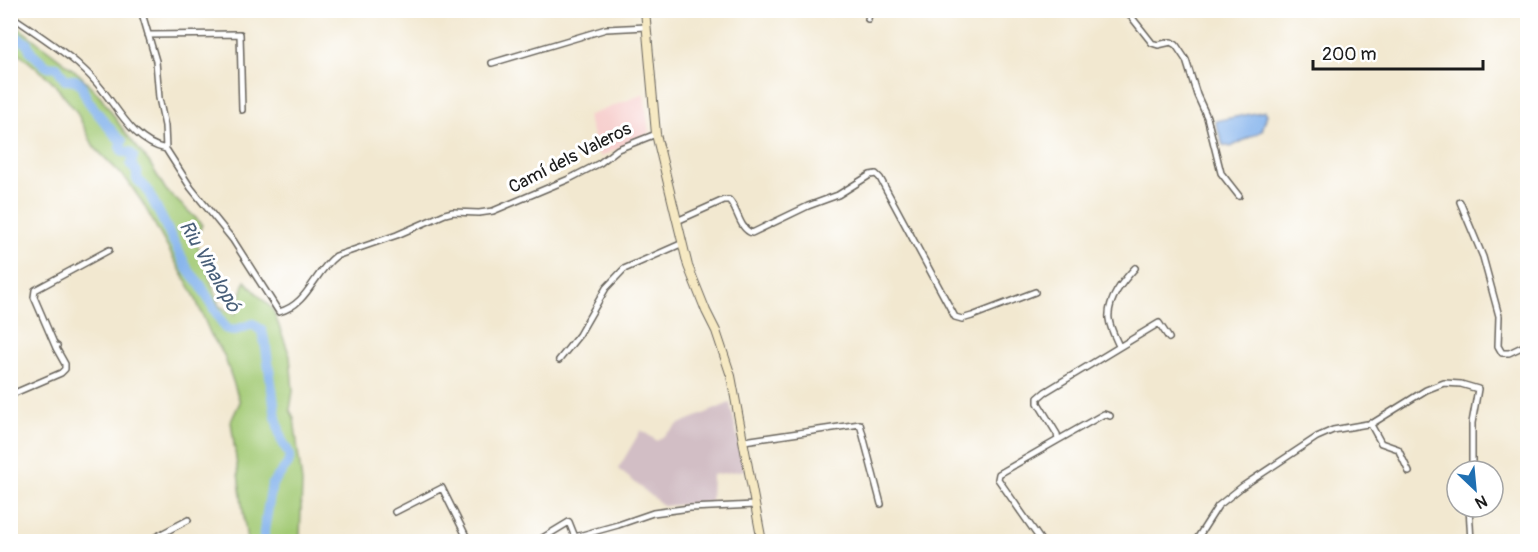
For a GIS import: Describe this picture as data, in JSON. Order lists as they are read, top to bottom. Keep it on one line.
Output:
{"streets":{"street":["Camí dels Valeros"]},"water":["Riu Vinalopó"],"scale_bar":"200 m","north":"bottom right"}
